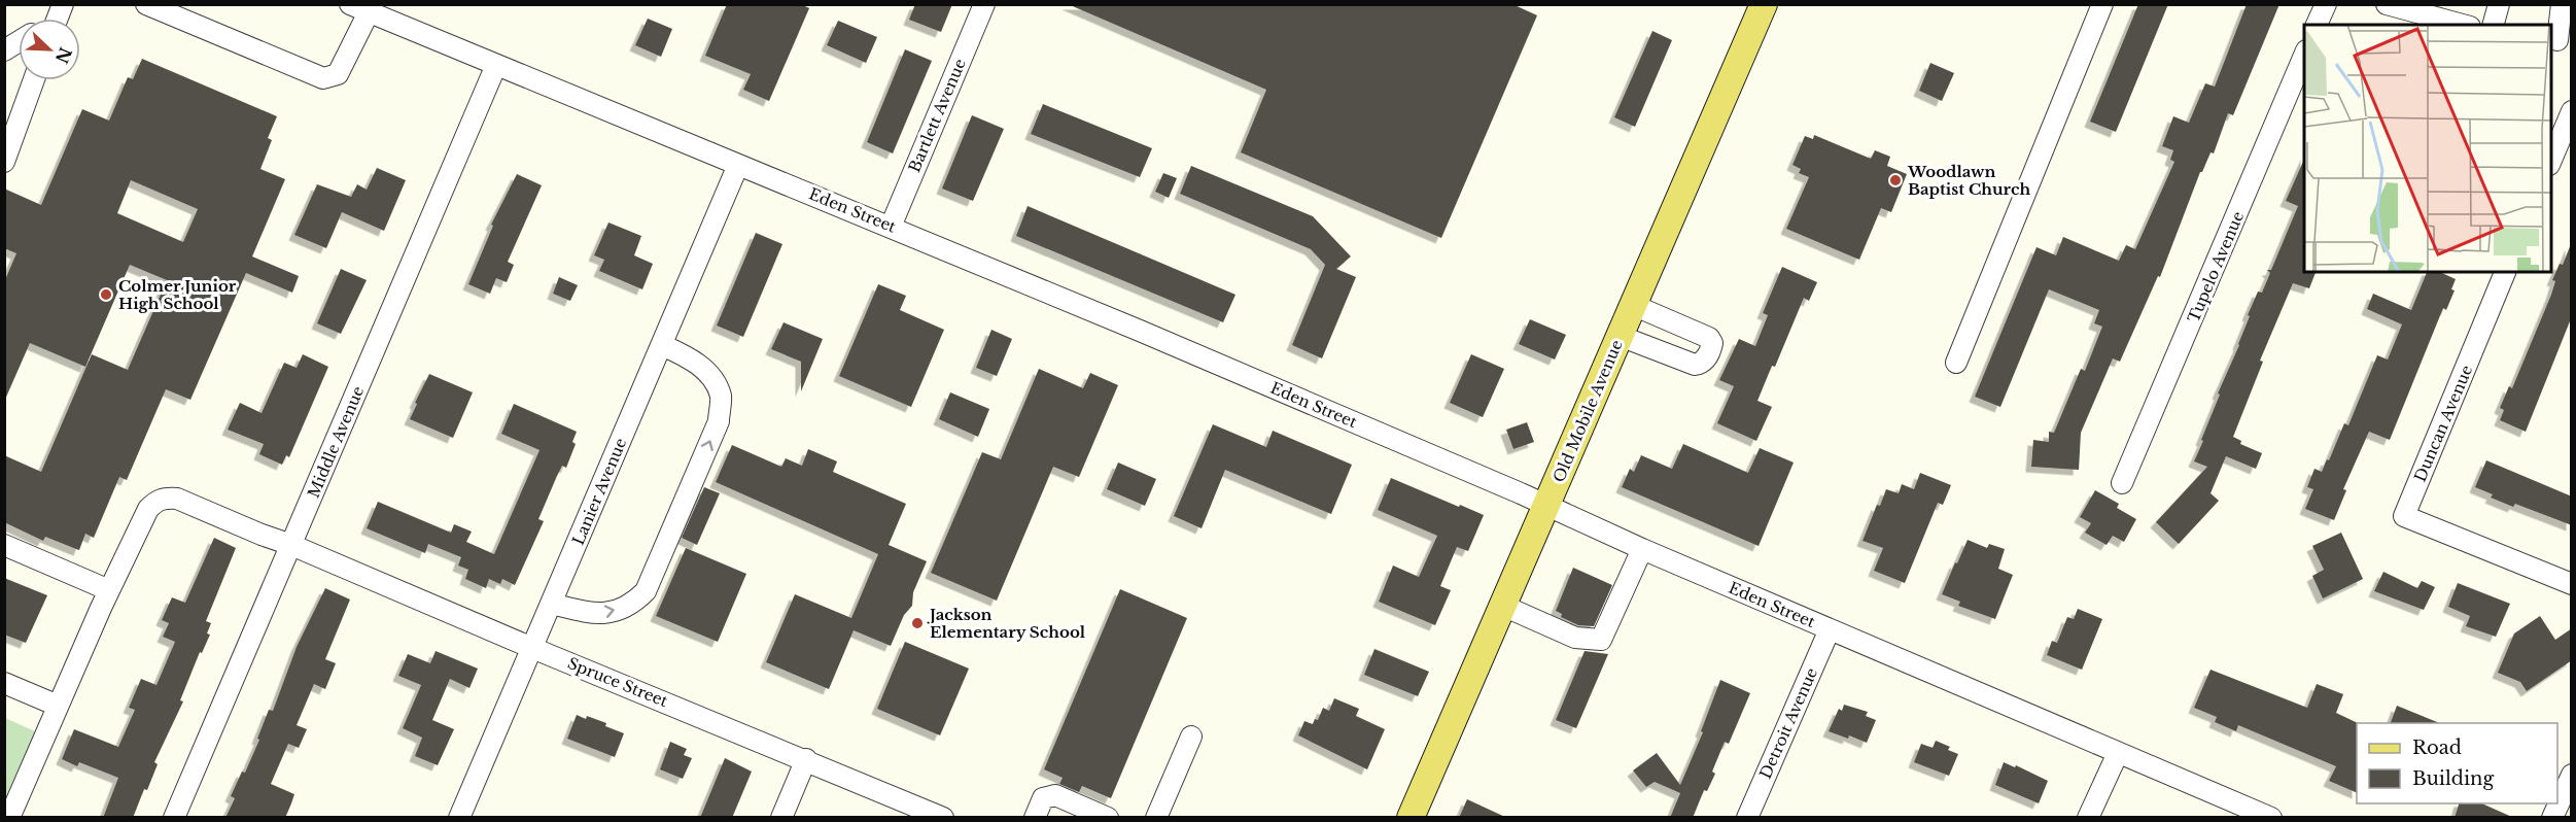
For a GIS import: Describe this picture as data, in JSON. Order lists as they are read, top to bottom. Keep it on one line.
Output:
{"streets":{"main road":["Old Mobile Avenue"],"street":["Bartlett Avenue","Eden Street","Tupelo Avenue","Duncan Avenue","Middle Avenue","Lanier Avenue","Spruce Street","Detroit Avenue"]},"crossings":[["Bartlett Avenue","Eden Street"],["Eden Street","Old Mobile Avenue"],["Eden Street","Middle Avenue"],["Eden Street","Lanier Avenue"],["Eden Street","Detroit Avenue"],["Middle Avenue","Spruce Street"],["Lanier Avenue","Spruce Street"]],"places":["Woodlawn Baptist Church","Colmer Junior High School","Jackson Elementary School"],"legend":["Road","Building"],"north":"bottom right"}
